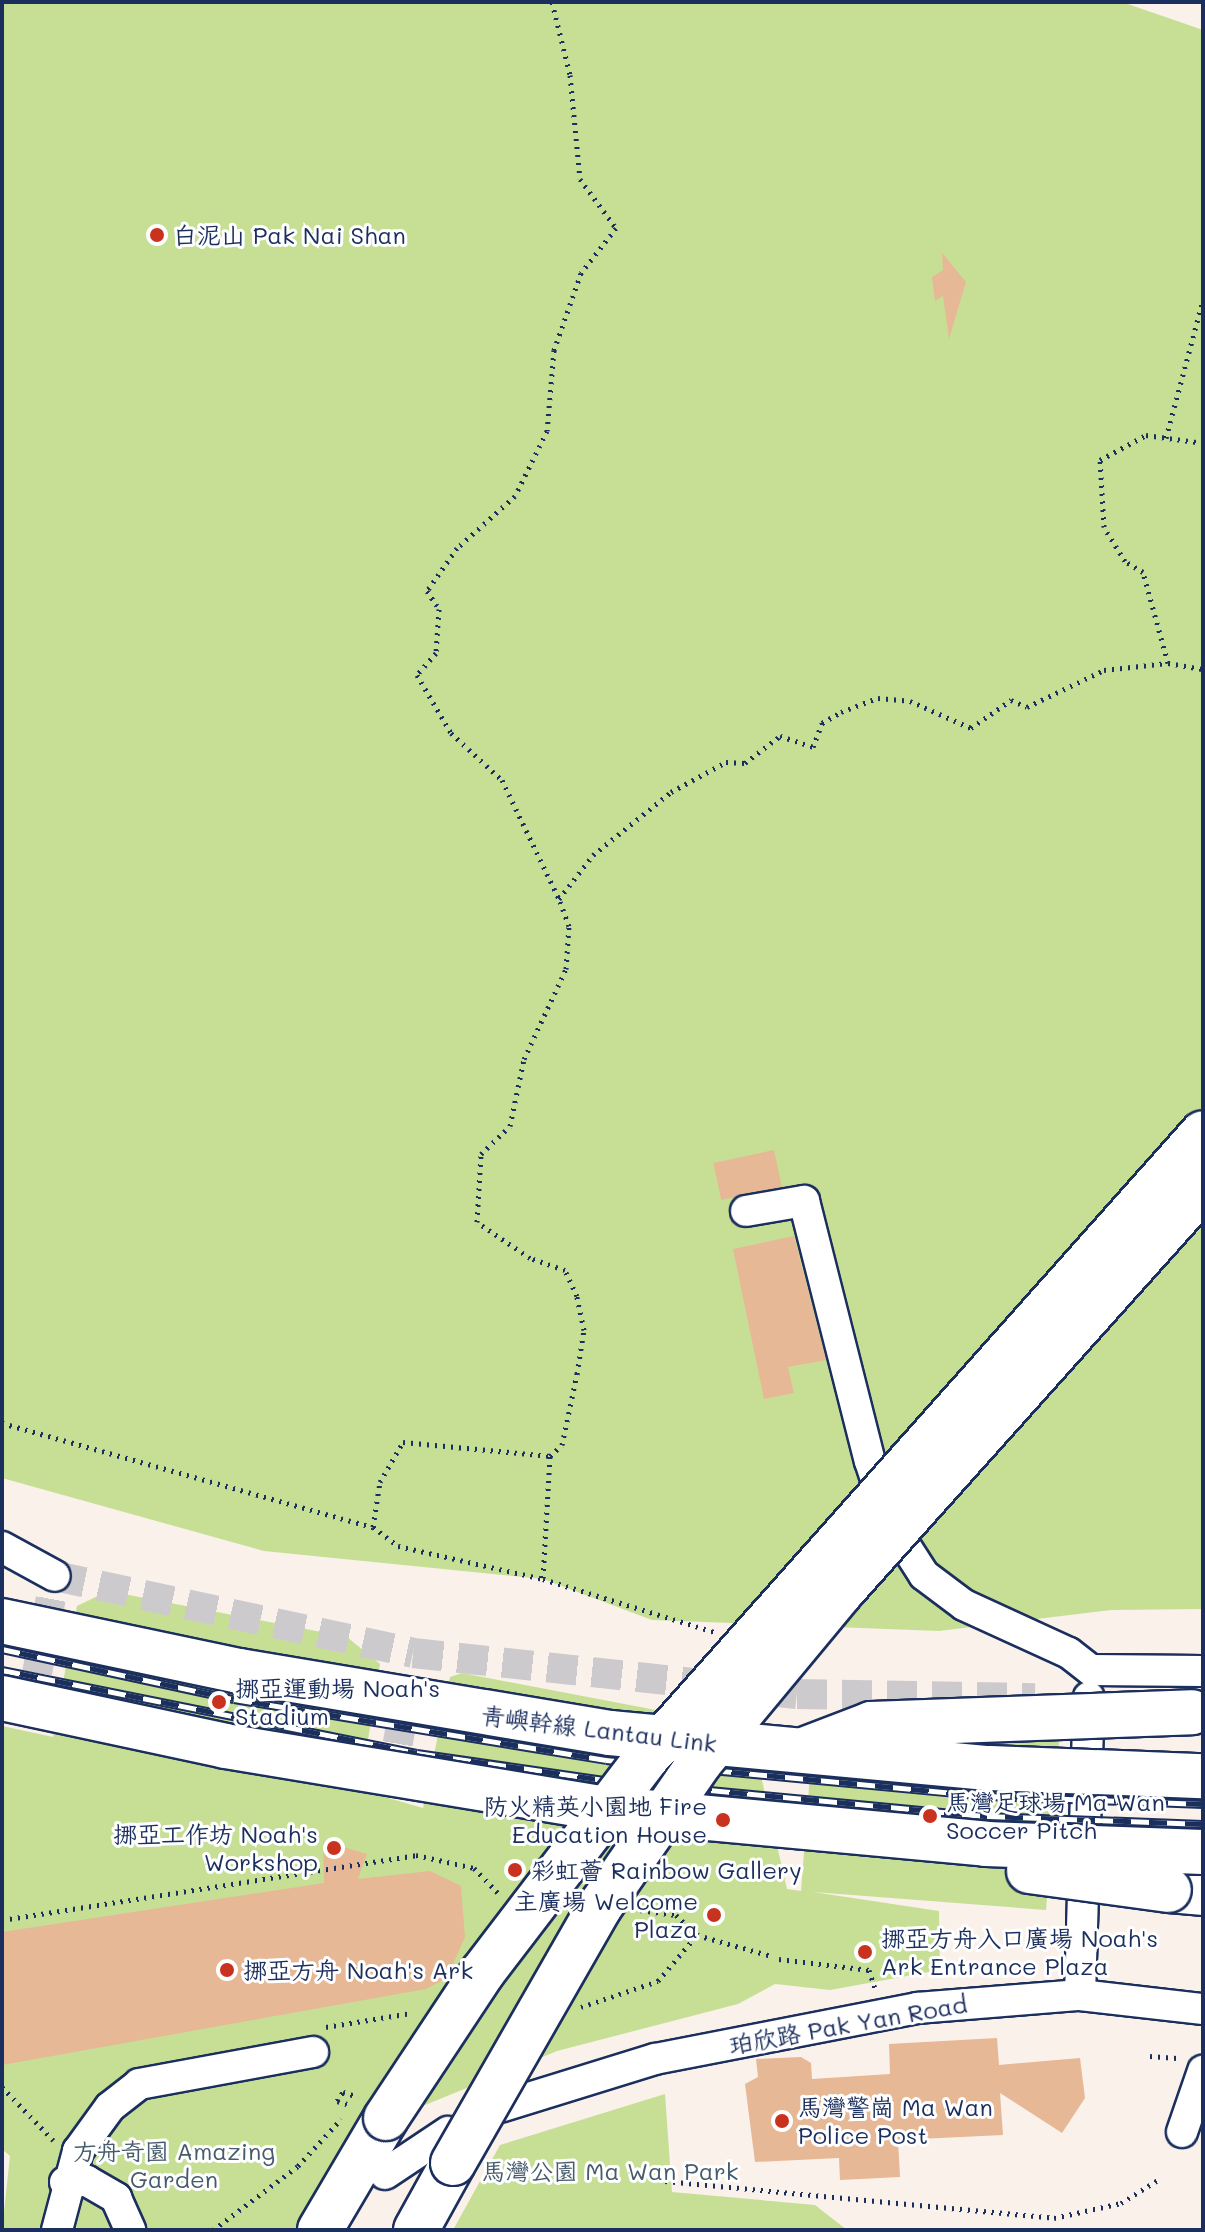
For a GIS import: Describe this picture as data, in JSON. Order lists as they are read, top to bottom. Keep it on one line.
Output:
{"streets":{"highway":["青嶼幹線 Lantau Link"],"street":["珀欣路 Pak Yan Road"]},"parks":["方舟奇園 Amazing Garden","馬灣公園 Ma Wan Park"],"places":["白泥山 Pak Nai Shan","挪亞運動場 Noah's Stadium","馬灣足球場 Ma Wan Soccer Pitch","防火精英小園地 Fire Education House","挪亞工作坊 Noah's Workshop","彩虹薈 Rainbow Gallery","主廣場 Welcome Plaza","挪亞方舟入口廣場 Noah's Ark Entrance Plaza","挪亞方舟 Noah's Ark","馬灣警崗 Ma Wan Police Post"]}
